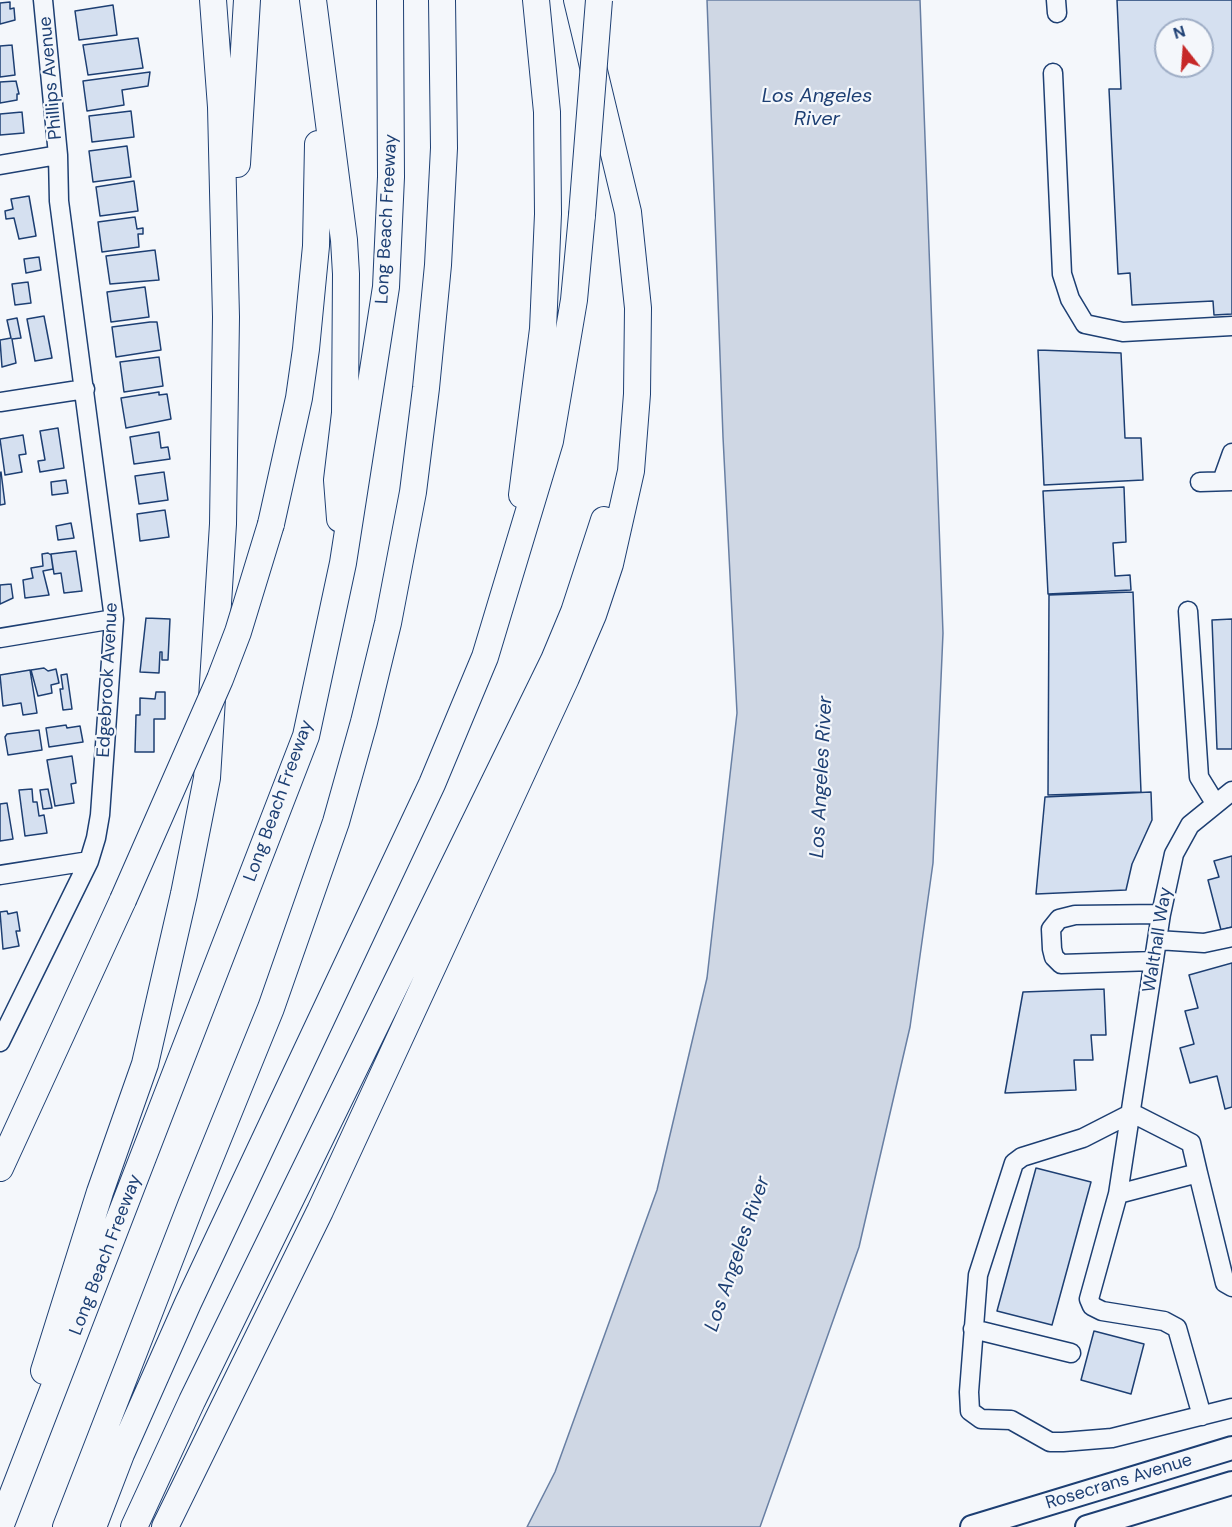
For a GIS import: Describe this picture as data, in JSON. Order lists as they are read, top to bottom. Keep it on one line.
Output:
{"streets":{"highway":["Long Beach Freeway"],"main road":["Rosecrans Avenue"],"street":["Phillips Avenue","Edgebrook Avenue","Walthall Way"]},"crossings":[["Phillips Avenue","Edgebrook Avenue"]],"water":["Los Angeles River"],"north":"top"}
